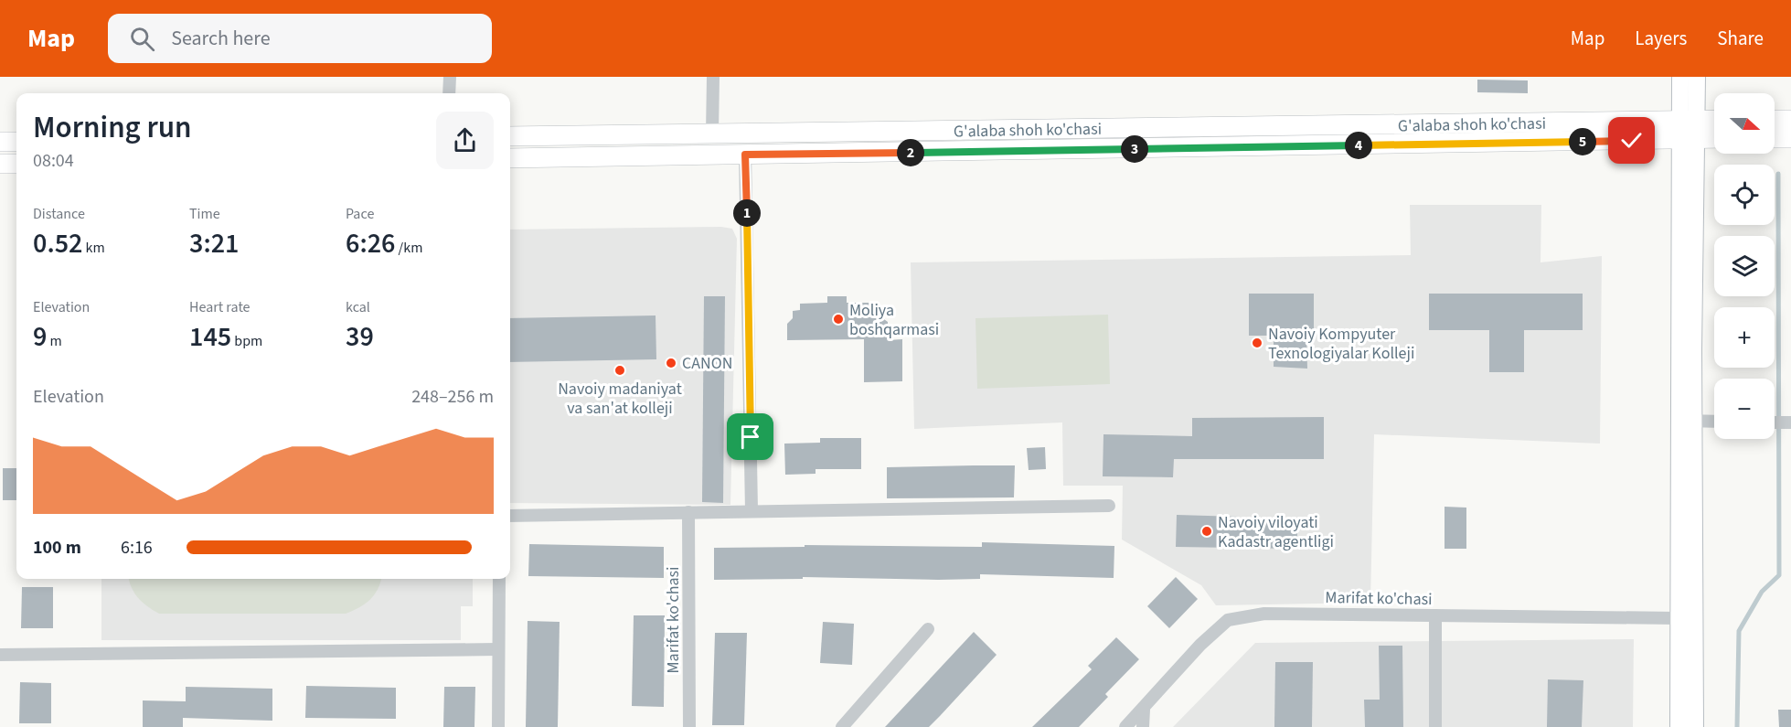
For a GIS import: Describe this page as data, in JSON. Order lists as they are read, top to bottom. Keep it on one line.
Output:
{"streets":{"main road":["G'alaba shoh ko'chasi"],"street":["Marifat ko'chasi"]},"places":["Moliya boshqarmasi","Navoiy Kompyuter Texnologiyalar Kolleji","CANON","Navoiy madaniyat va san'at kolleji","Navoiy viloyati Kadastr agentligi"],"north":"right","page":{"header":"Map","search":"Search here","nav":["Map","Layers","Share"],"map_buttons":["+","−"],"heading":["Morning run","08:04"],"pins":["5","4","3","2","1"],"stats":[["Distance","0.52 km"],["Time","3:21"],["Pace","6:26 /km"],["Elevation","9 m"],["Heart rate","145 bpm"],["kcal","39"]],"chart":["Elevation","248–256 m"],"list":[{"name":"100 m","note":"6:16"}]}}
